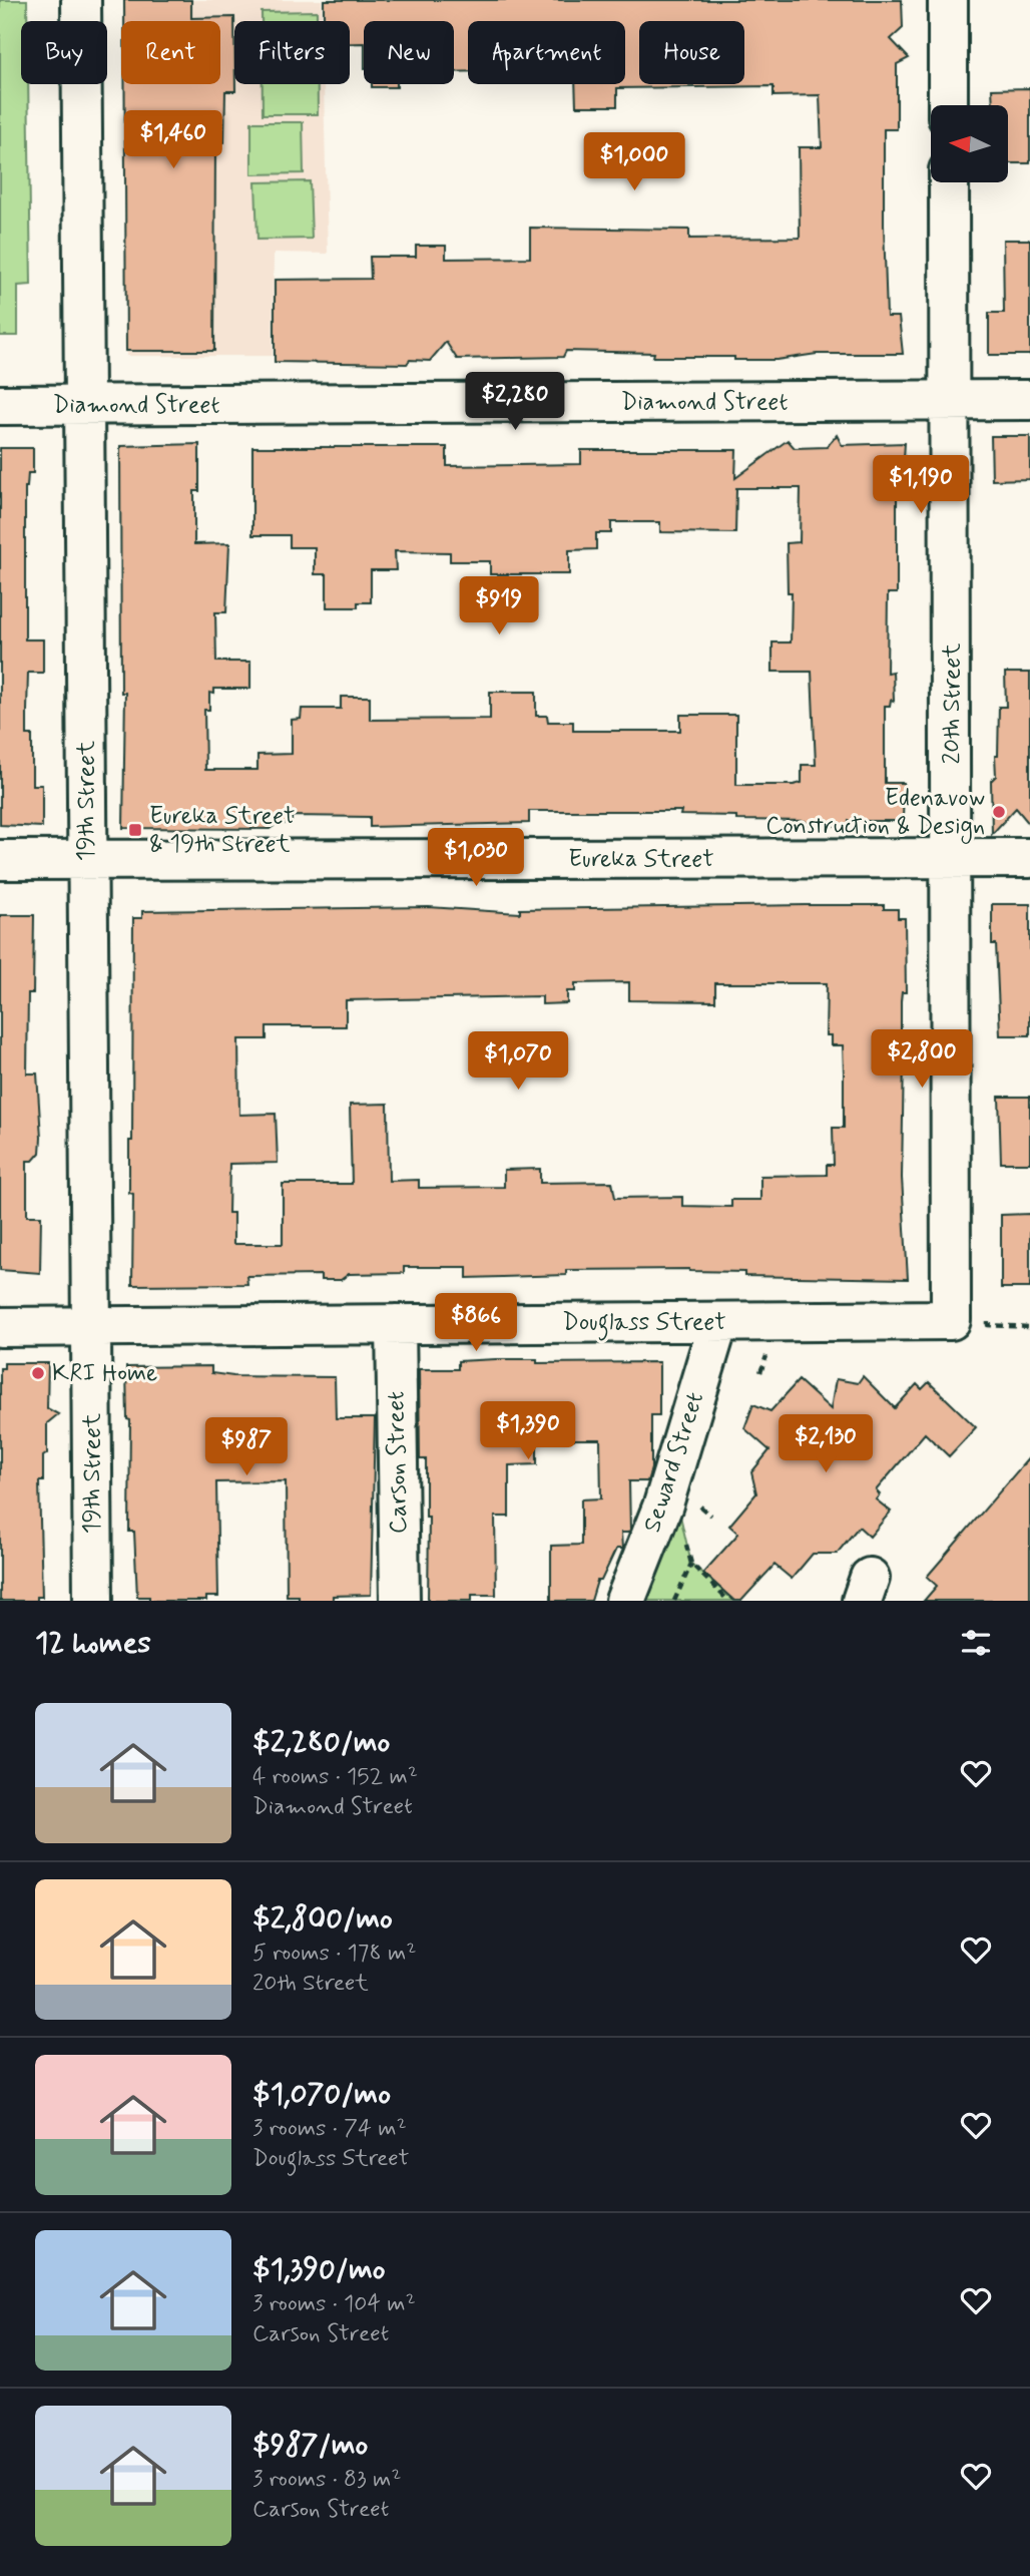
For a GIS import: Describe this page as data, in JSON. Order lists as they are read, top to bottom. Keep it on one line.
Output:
{"streets":{"street":["Diamond Street","20th Street","19th Street","Eureka Street","Douglass Street","Carson Street","Seward Street"]},"crossings":[["Diamond Street","20th Street"],["Diamond Street","19th Street"],["20th Street","Eureka Street"],["20th Street","Douglass Street"],["19th Street","Eureka Street"],["19th Street","Douglass Street"],["Douglass Street","Carson Street"],["Douglass Street","Seward Street"]],"places":{"other":["Edenavow Construction & Design","KRI Home"],"transit":["Eureka Street & 19th Street"]},"north":"left","page":{"chip":["Buy","Rent","Filters","New","Apartment","House"],"price":["$1,460","$1,000","$2,280","$1,190","$919","$1,030","$2,800","$1,070","$866","$1,390","$2,130","$987"],"heading":"12 homes","list":[{"name":"$2,280/mo","note":"4 rooms · 152 m² · Diamond Street"},{"name":"$2,800/mo","note":"5 rooms · 178 m² · 20th Street"},{"name":"$1,070/mo","note":"3 rooms · 74 m² · Douglass Street"},{"name":"$1,390/mo","note":"3 rooms · 104 m² · Carson Street"},{"name":"$987/mo","note":"3 rooms · 83 m² · Carson Street"}]}}
